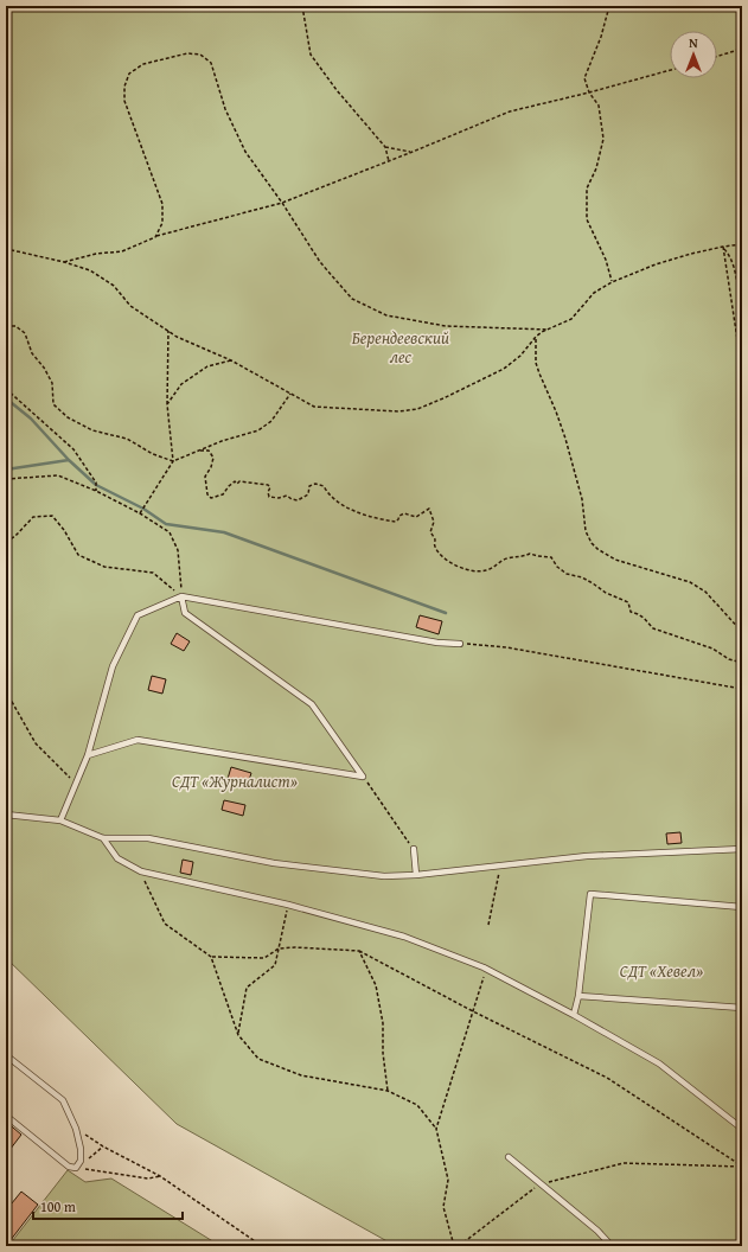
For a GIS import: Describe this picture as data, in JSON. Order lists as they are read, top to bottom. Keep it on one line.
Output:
{"parks":["Берендеевский лес","СДТ «Журналист»","СДТ «Хевел»"],"scale_bar":"100 m","north":"top"}
